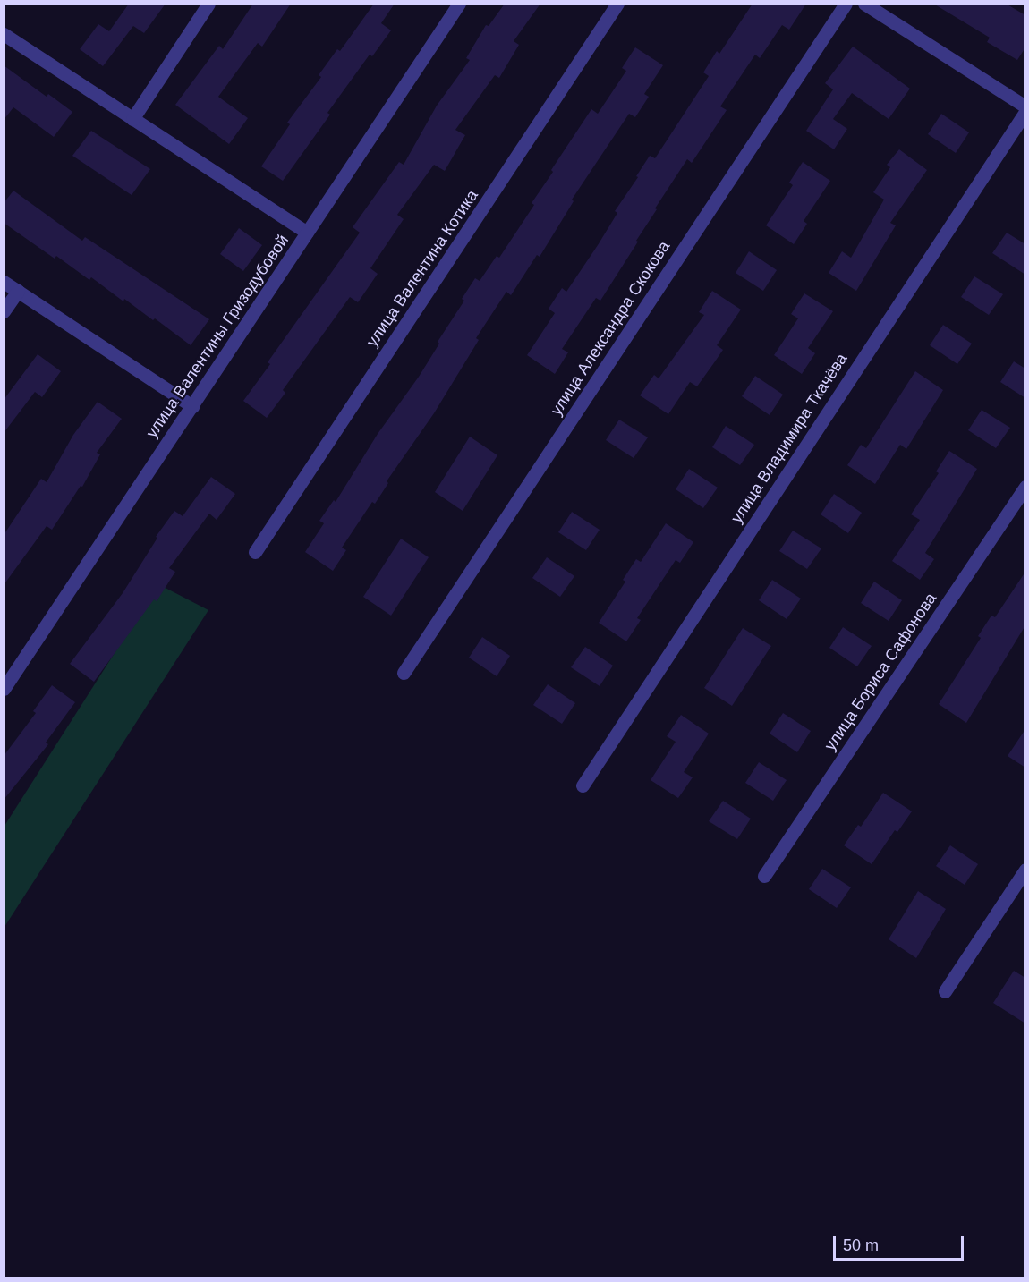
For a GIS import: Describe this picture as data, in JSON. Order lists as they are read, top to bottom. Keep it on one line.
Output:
{"streets":{"street":["улица Валентина Котика","улица Александра Скокова","улица Валентины Гризодубовой","улица Владимира Ткачёва","улица Бориса Сафонова"]},"scale_bar":"50 m"}
